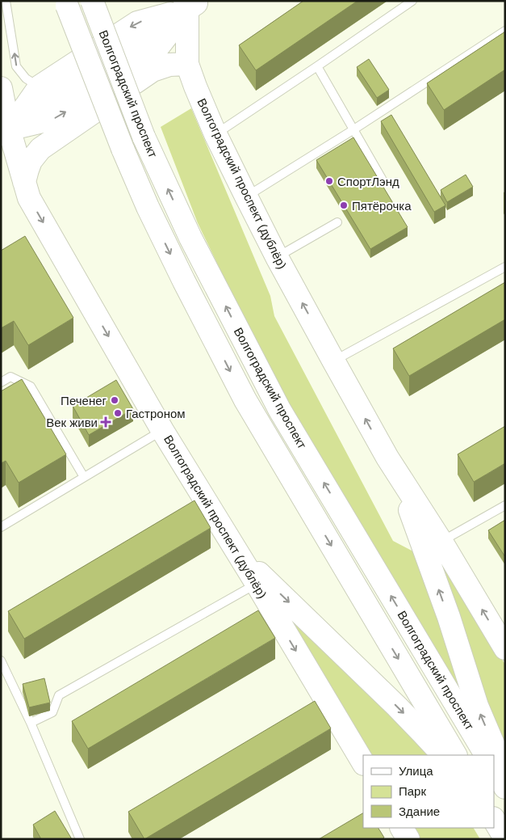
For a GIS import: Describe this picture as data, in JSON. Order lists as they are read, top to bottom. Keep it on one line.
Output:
{"streets":{"main road":["Волгоградский проспект","Волгоградский проспект (дублёр)"]},"places":{"other":["СпортЛэнд","Пятёрочка","Печенег","Гастроном"],"health":["Век живи"]},"legend":["Улица","Парк","Здание"]}
